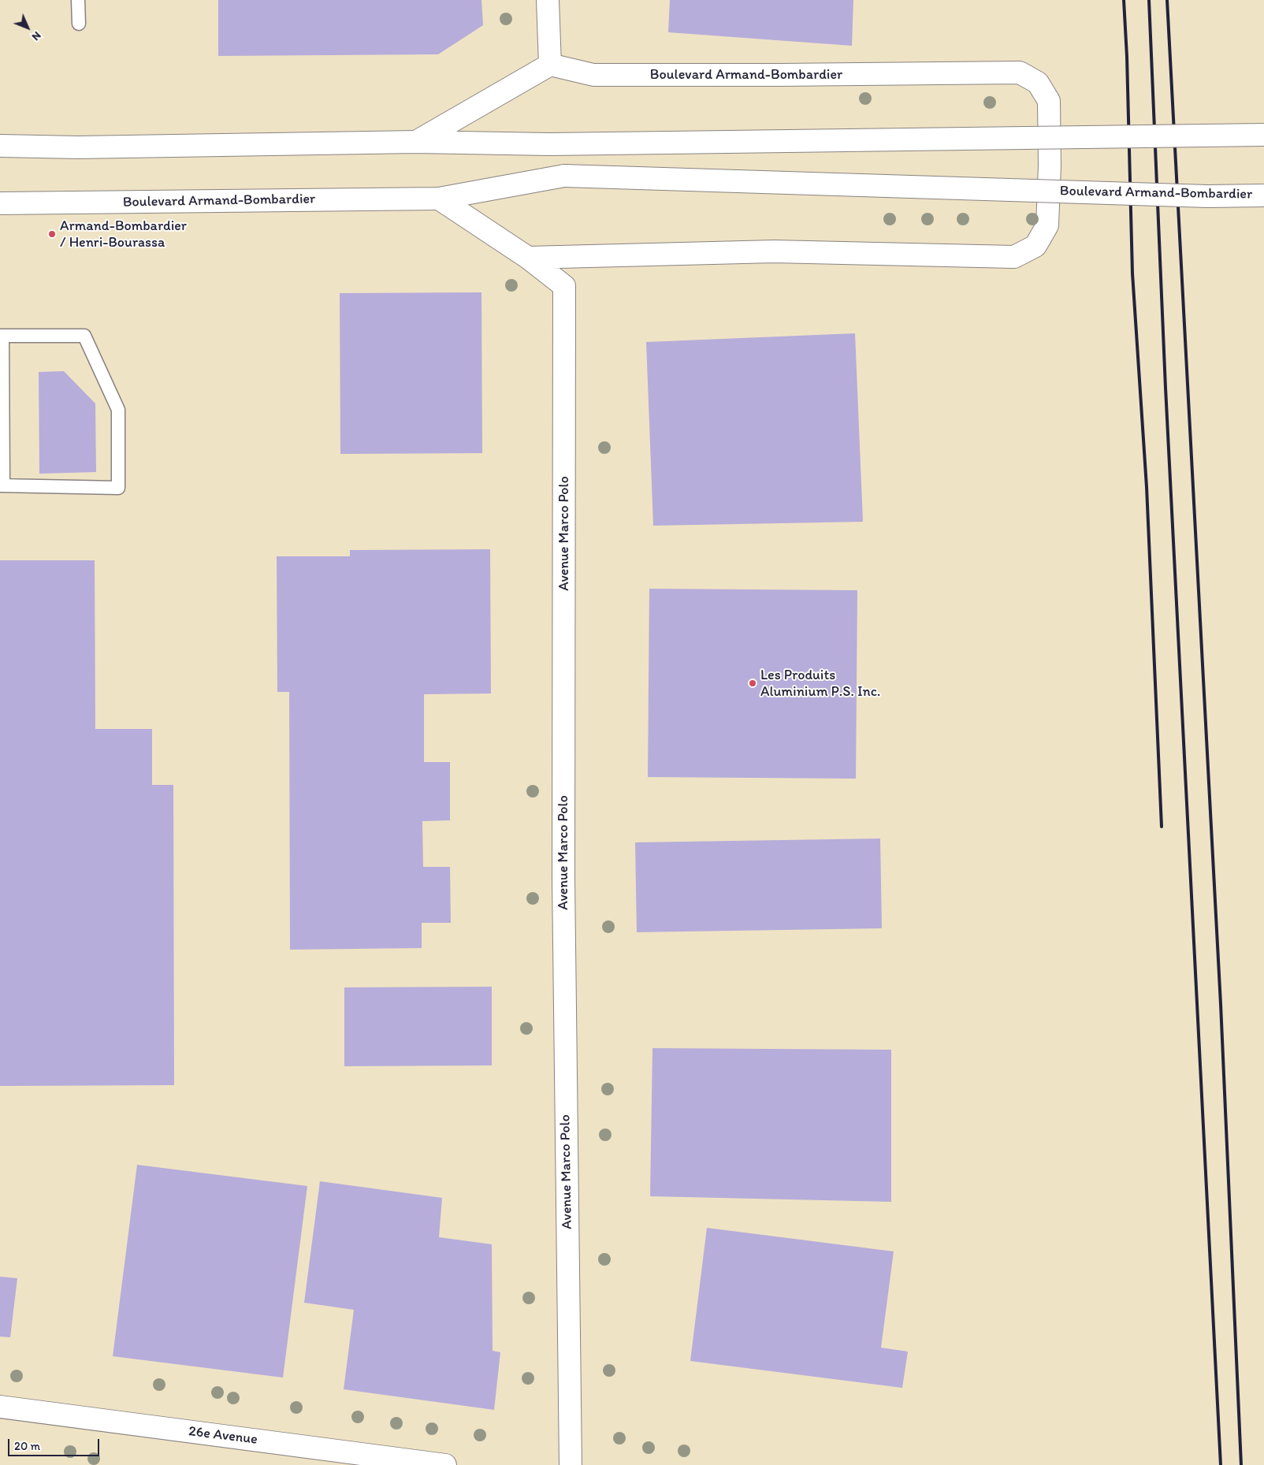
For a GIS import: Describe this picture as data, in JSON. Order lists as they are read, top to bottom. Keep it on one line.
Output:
{"streets":{"street":["Boulevard Armand-Bombardier","Avenue Marco Polo","26e Avenue"]},"crossings":[["Boulevard Armand-Bombardier","Avenue Marco Polo"]],"places":["Armand-Bombardier / Henri-Bourassa","Les Produits Aluminium P.S. Inc."],"scale_bar":"20 m","north":"bottom right"}
